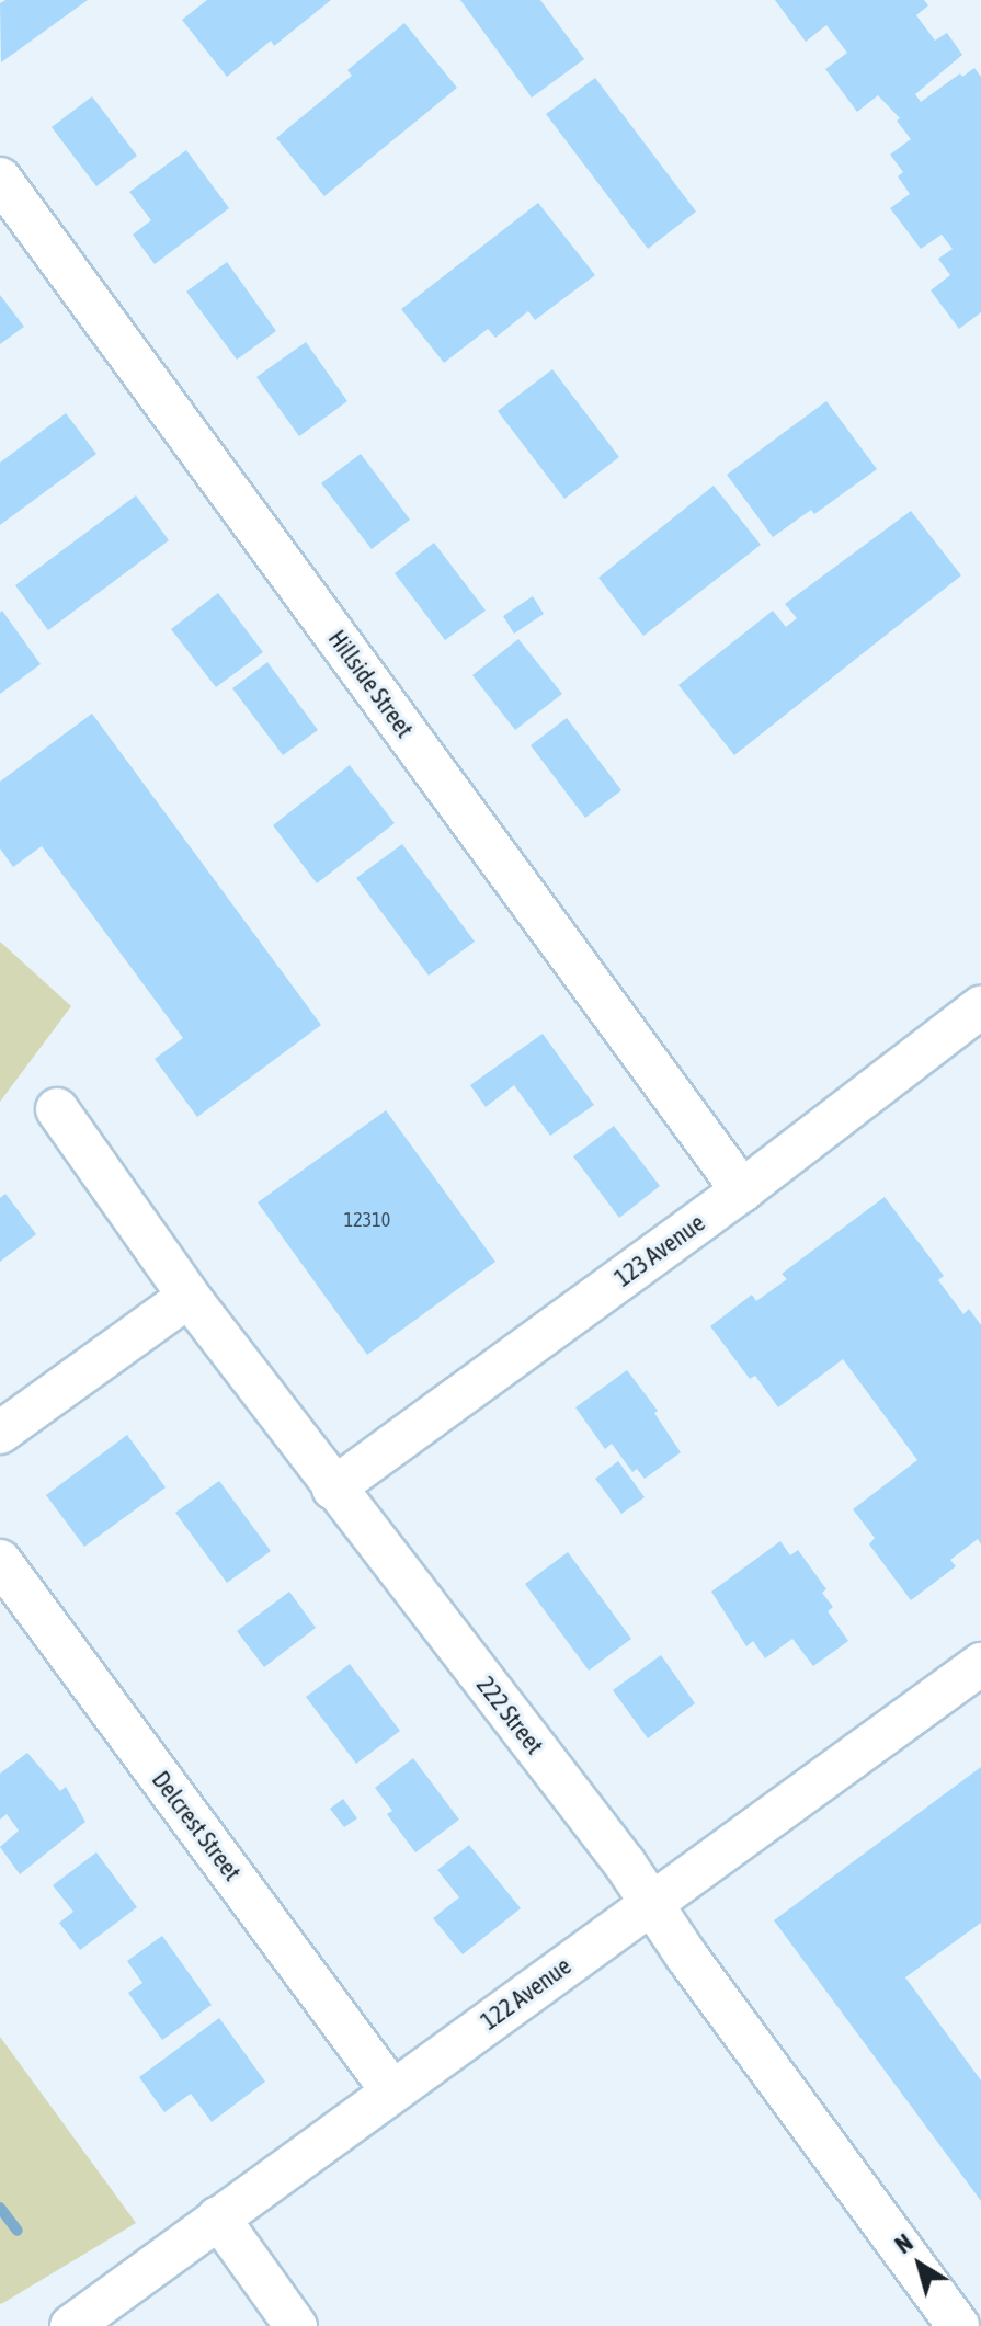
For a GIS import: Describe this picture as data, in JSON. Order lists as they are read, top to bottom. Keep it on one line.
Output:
{"streets":{"street":["Hillside Street","123 Avenue","222 Street","Delcrest Street","122 Avenue"]},"crossings":[["Hillside Street","123 Avenue"],["123 Avenue","222 Street"],["222 Street","122 Avenue"],["Delcrest Street","122 Avenue"]],"house_numbers":["12310"],"north":"top left"}
